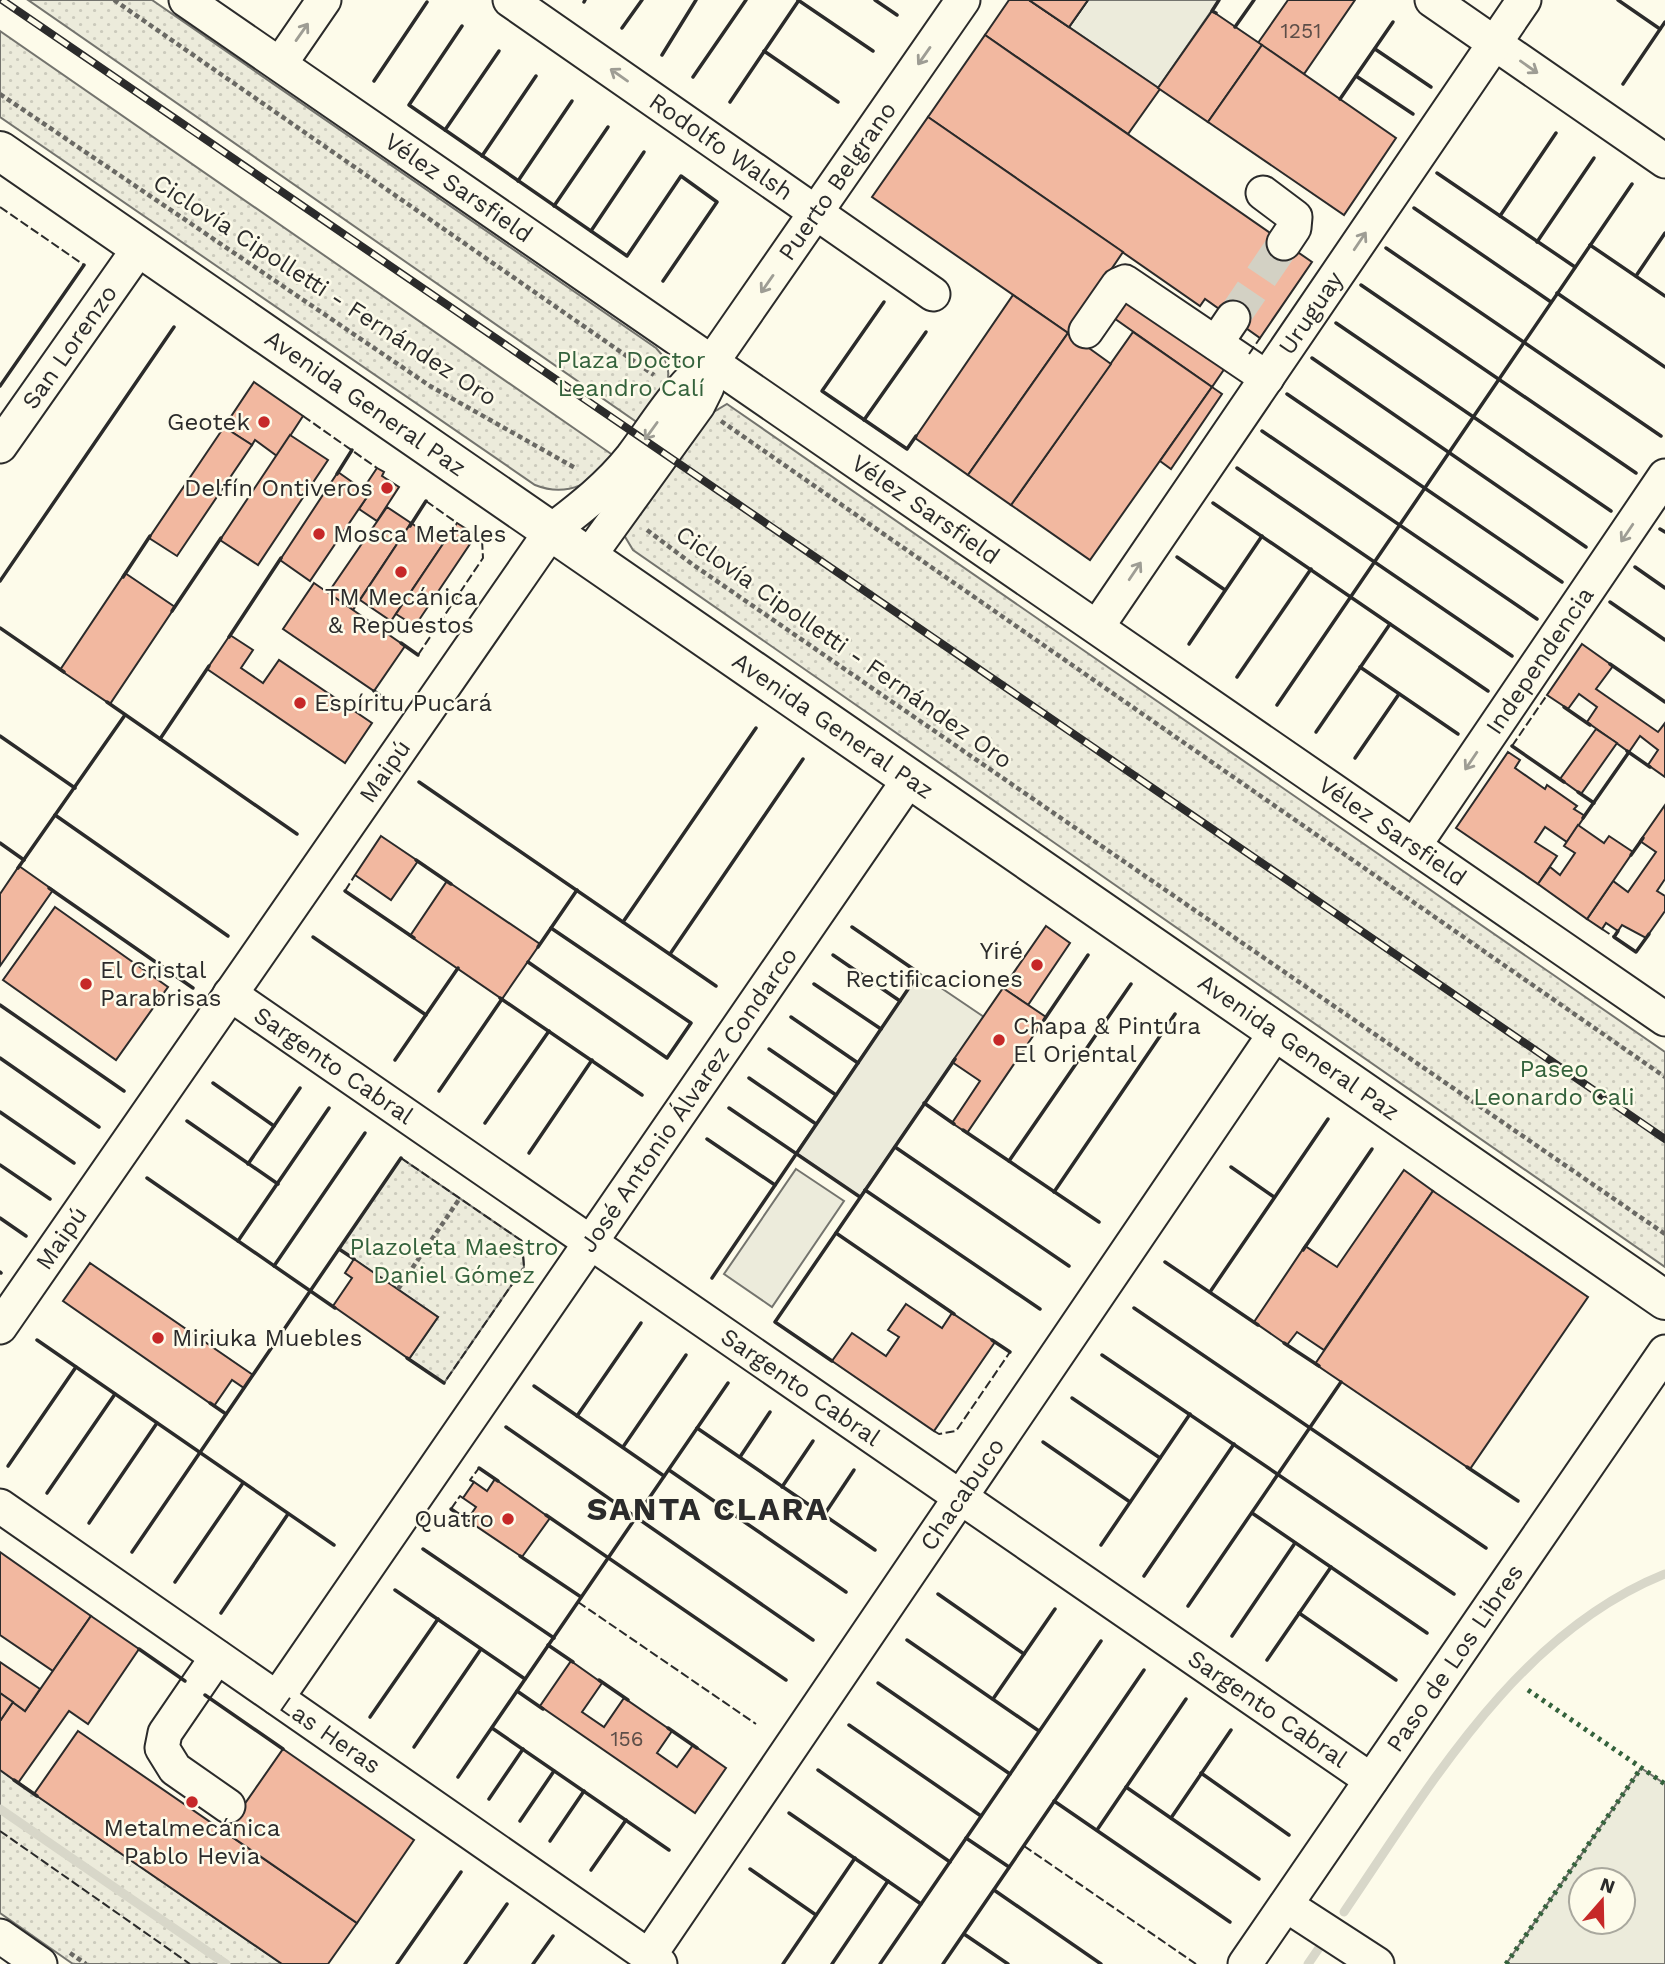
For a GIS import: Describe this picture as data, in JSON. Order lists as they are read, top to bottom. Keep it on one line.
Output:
{"streets":{"main road":["Avenida General Paz"],"street":["Rodolfo Walsh","Puerto Belgrano","Vélez Sarsfield","Uruguay","San Lorenzo","Independencia","Maipú","Sargento Cabral","José Antonio Álvarez Condarco","Chacabuco","Paso de Los Libres","Las Heras"],"path":["Ciclovía Cipolletti - Fernández Oro"]},"crossings":[["Rodolfo Walsh","Puerto Belgrano"],["Puerto Belgrano","Vélez Sarsfield"],["Puerto Belgrano","Maipú"],["Vélez Sarsfield","Uruguay"],["Vélez Sarsfield","Independencia"],["Vélez Sarsfield","Maipú"],["Ciclovía Cipolletti - Fernández Oro","Maipú"],["San Lorenzo","Avenida General Paz"],["Avenida General Paz","Maipú"],["Avenida General Paz","José Antonio Álvarez Condarco"],["Avenida General Paz","Chacabuco"],["Maipú","Sargento Cabral"],["Sargento Cabral","José Antonio Álvarez Condarco"],["Sargento Cabral","Chacabuco"],["Sargento Cabral","Paso de Los Libres"],["José Antonio Álvarez Condarco","Las Heras"],["Chacabuco","Las Heras"]],"one_way":["Rodolfo Walsh","Puerto Belgrano","Uruguay","Independencia"],"districts":["SANTA CLARA"],"parks":["Plaza Doctor Leandro Calí","Paseo Leonardo Cali","Plazoleta Maestro Daniel Gómez"],"places":["Geotek","Delfín Ontiveros","Mosca Metales","TM Mecánica & Repuestos","Espíritu Pucará","Yiré Rectificaciones","El Cristal Parabrisas","Chapa & Pintura El Oriental","Miriuka Muebles","Quatro","Metalmecánica Pablo Hevia"],"house_numbers":["1251","156"],"north":"top"}
